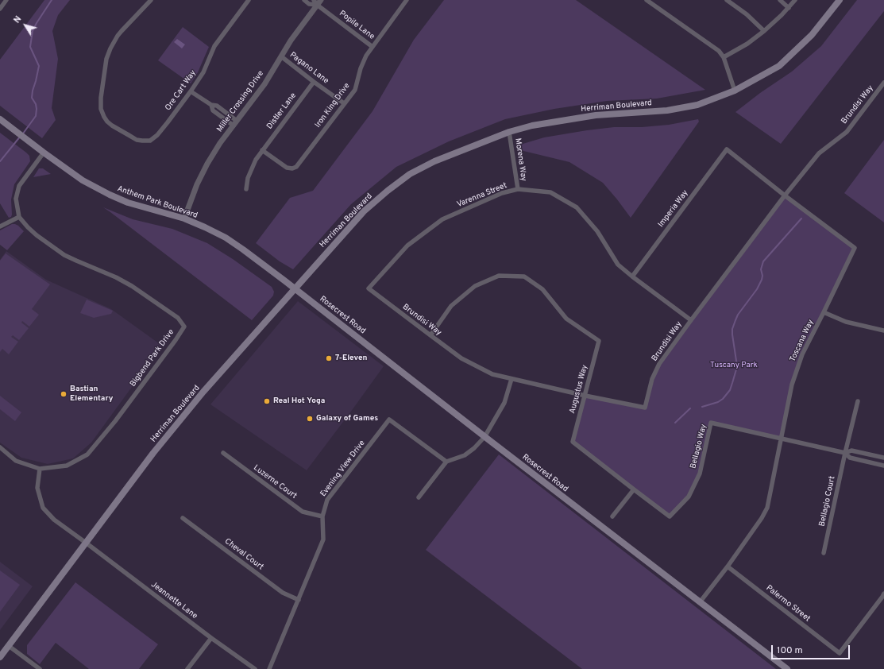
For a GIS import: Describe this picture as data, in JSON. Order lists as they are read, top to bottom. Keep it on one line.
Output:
{"streets":{"main road":["Herriman Boulevard","Anthem Park Boulevard","Rosecrest Road"],"street":["Popile Lane","Pagano Lane","Ore Cart Way","Miller Crossing Drive","Brundisi Way","Iron King Drive","Distler Lane","Morena Way","Varenna Street","Imperia Way","Toscana Way","Bigbend Park Drive","Augustus Way","Bellagio Way","Evening View Drive","Luzerne Court","Bellagio Court","Cheval Court","Jeannette Lane","Palermo Street"]},"crossings":[["Popile Lane","Miller Crossing Drive"],["Popile Lane","Iron King Drive"],["Pagano Lane","Miller Crossing Drive"],["Pagano Lane","Iron King Drive"],["Pagano Lane","Distler Lane"],["Miller Crossing Drive","Anthem Park Boulevard"],["Brundisi Way","Varenna Street"],["Brundisi Way","Toscana Way"],["Brundisi Way","Augustus Way"],["Iron King Drive","Distler Lane"],["Herriman Boulevard","Morena Way"],["Herriman Boulevard","Anthem Park Boulevard"],["Herriman Boulevard","Rosecrest Road"],["Herriman Boulevard","Jeannette Lane"],["Morena Way","Varenna Street"],["Varenna Street","Imperia Way"],["Anthem Park Boulevard","Rosecrest Road"],["Imperia Way","Toscana Way"],["Rosecrest Road","Toscana Way"],["Toscana Way","Bellagio Way"],["Toscana Way","Palermo Street"],["Bigbend Park Drive","Jeannette Lane"],["Augustus Way","Bellagio Way"],["Bellagio Way","Bellagio Court"],["Evening View Drive","Luzerne Court"],["Evening View Drive","Cheval Court"]],"parks":["Tuscany Park"],"places":["7-Eleven","Bastian Elementary","Real Hot Yoga","Galaxy of Games"],"scale_bar":"100 m","north":"top left"}
